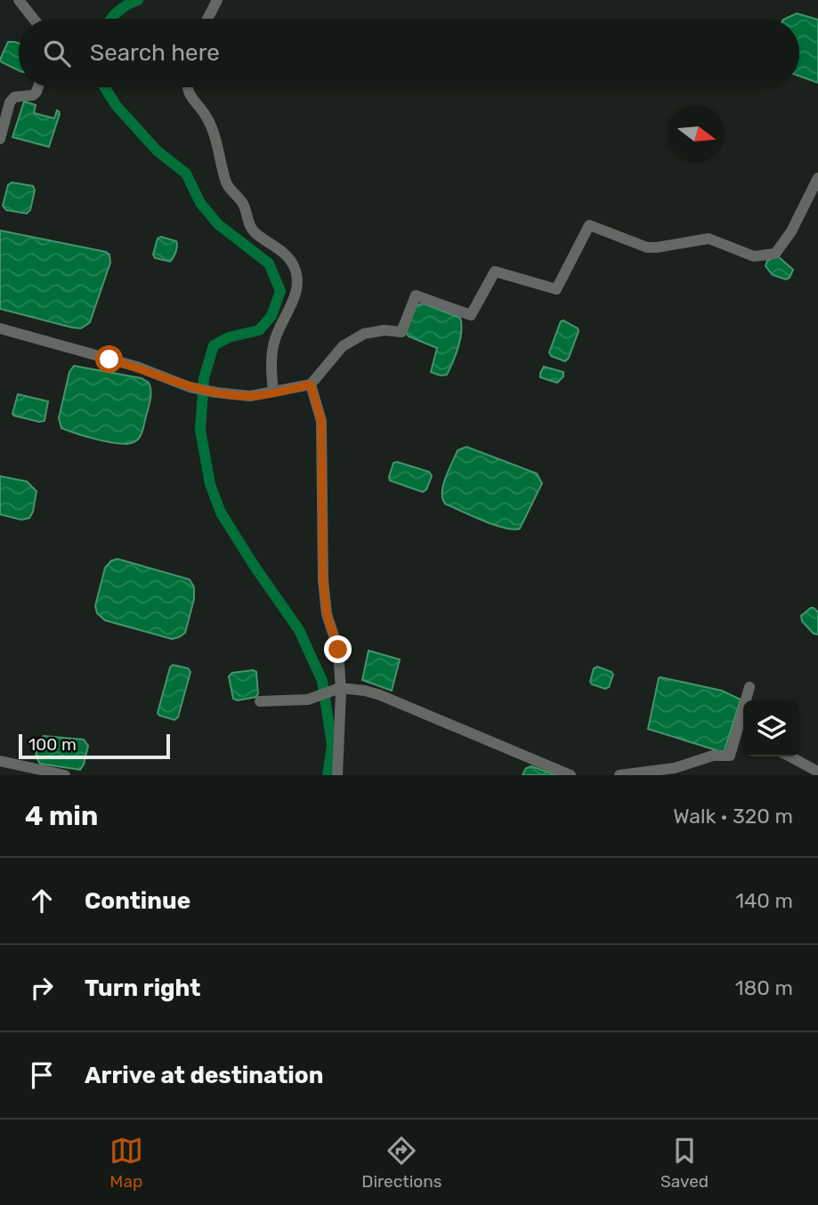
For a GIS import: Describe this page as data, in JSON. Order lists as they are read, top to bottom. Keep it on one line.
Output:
{"scale_bar":"100 m","north":"right","page":{"search":"Search here","scale":"100 m","heading":["4 min","Walk · 320 m"],"list":[["Continue","140 m"],["Turn right","180 m"],"Arrive at destination"],"nav":["Map","Directions","Saved"]}}
